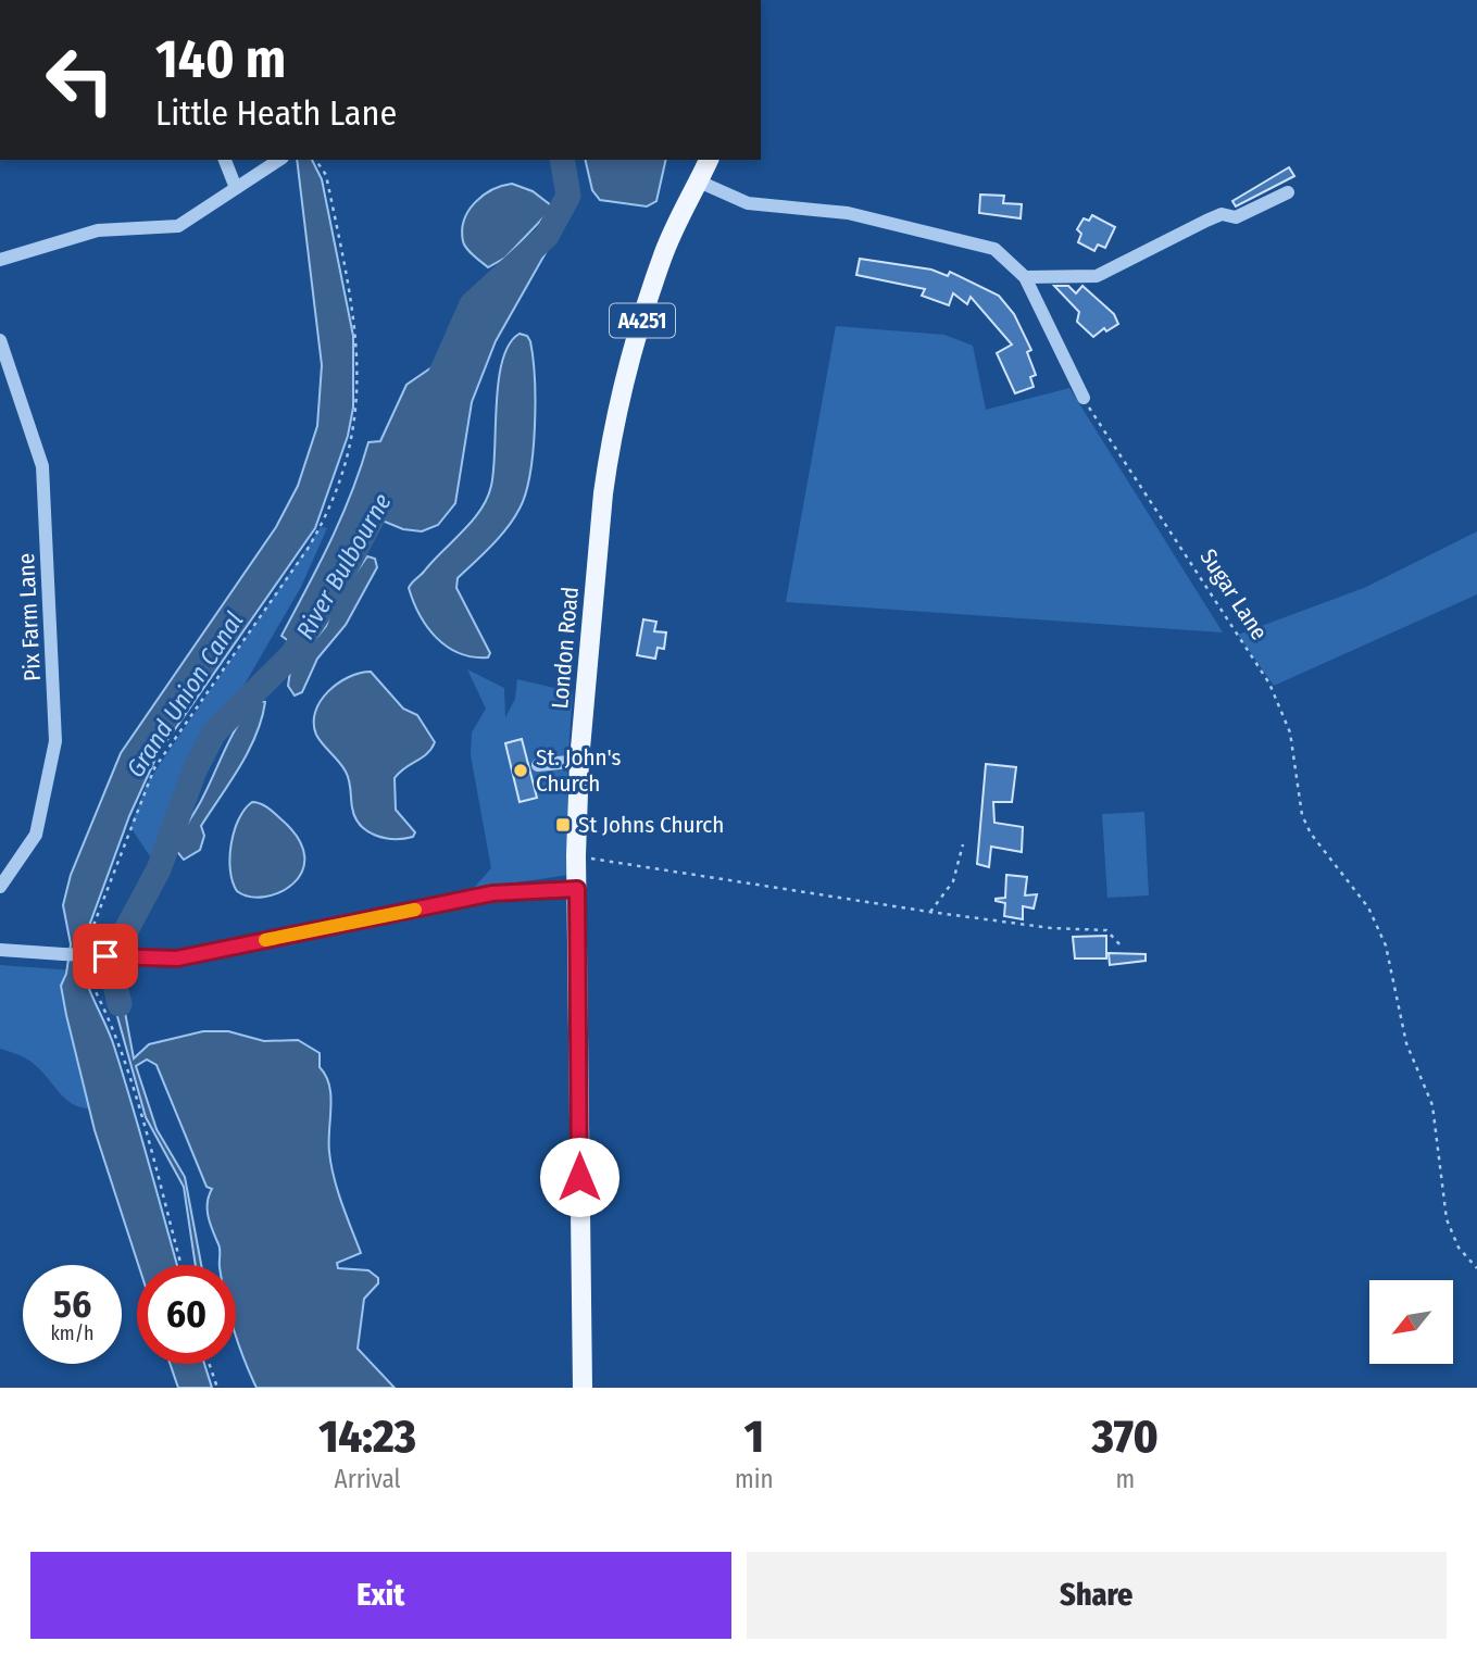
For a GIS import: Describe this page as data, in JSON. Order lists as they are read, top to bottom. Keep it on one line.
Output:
{"streets":{"main road":["A4251","London Road"],"street":["Pix Farm Lane"],"path":["Sugar Lane"]},"water":["River Bulbourne","Grand Union Canal"],"places":{"other":["St. John's Church"],"transit":["St Johns Church"]},"north":"bottom left","page":{"turn":["140 m","Little Heath Lane"],"speed":"56 km/h","limit":"60","eta":["14:23","Arrival","1","min","370","m"],"buttons":["Exit","Share"]}}
